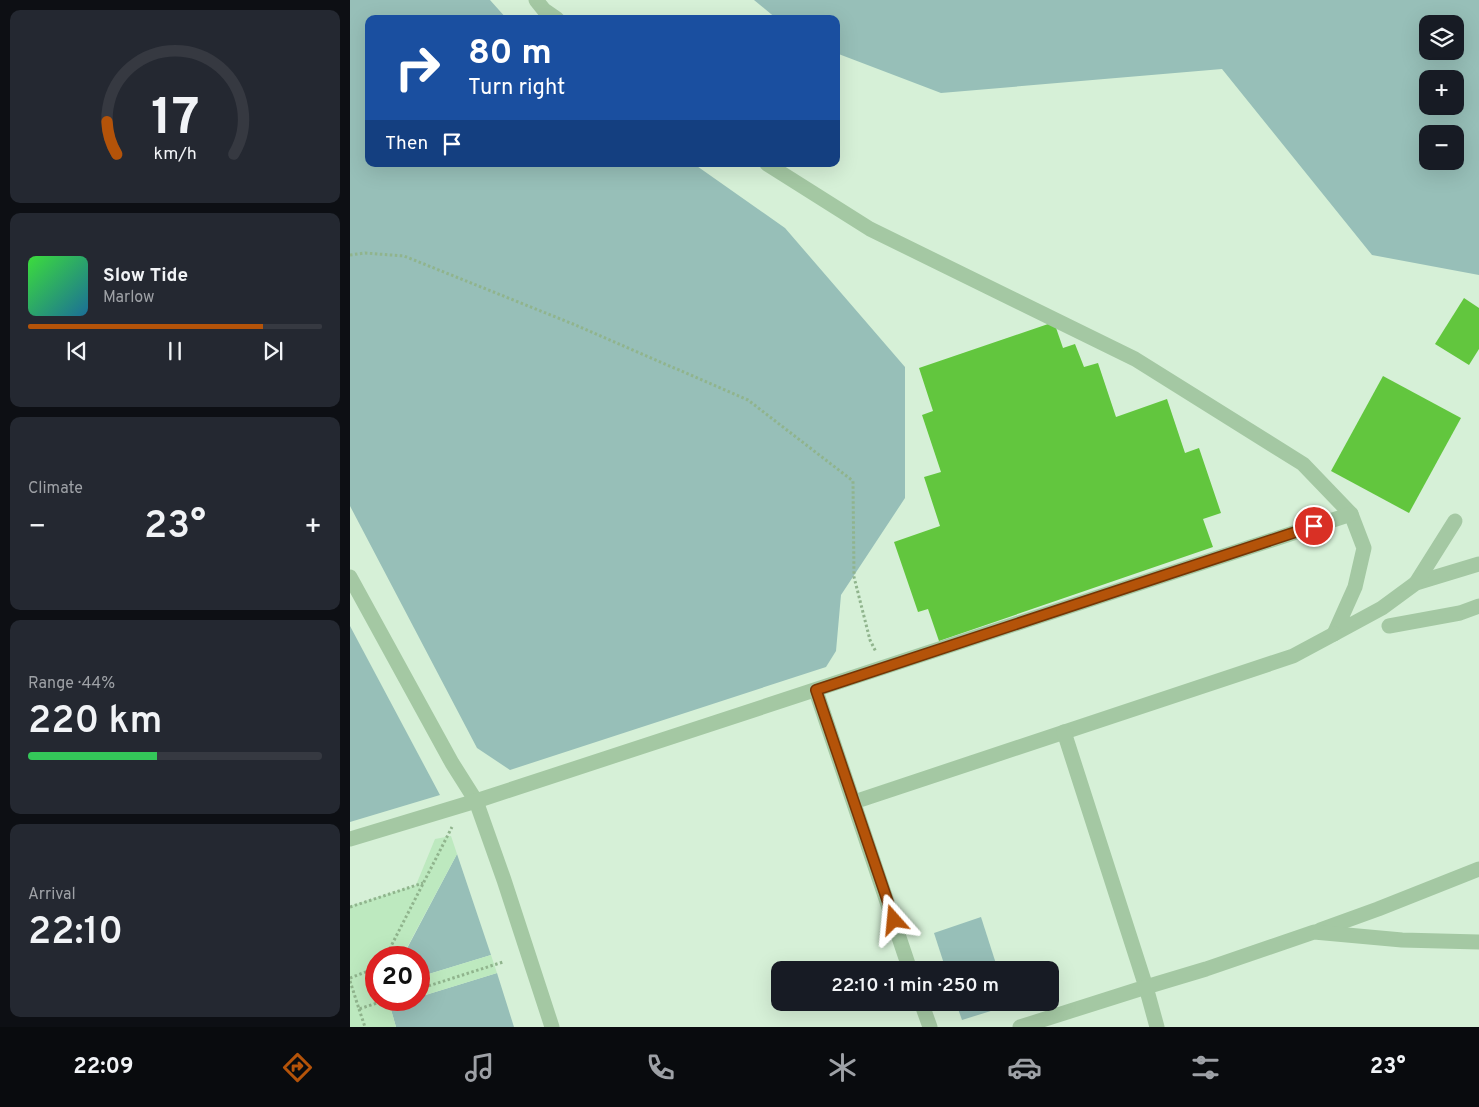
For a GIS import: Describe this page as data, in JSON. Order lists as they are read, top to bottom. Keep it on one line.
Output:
{"page":{"map_buttons":["+","−"],"turn":["80 m","Turn right"],"then":"Then","song":["Slow Tide","Marlow"],"tile":["Climate",["Range · 44%","220 km"],["Arrival","22:10"]],"heat":["−","23°","+"],"limit":"20","trip":"22:10 · 1 min · 250 m","tabs":["22:09","23°"],"gauge":["17","km/h"]}}
